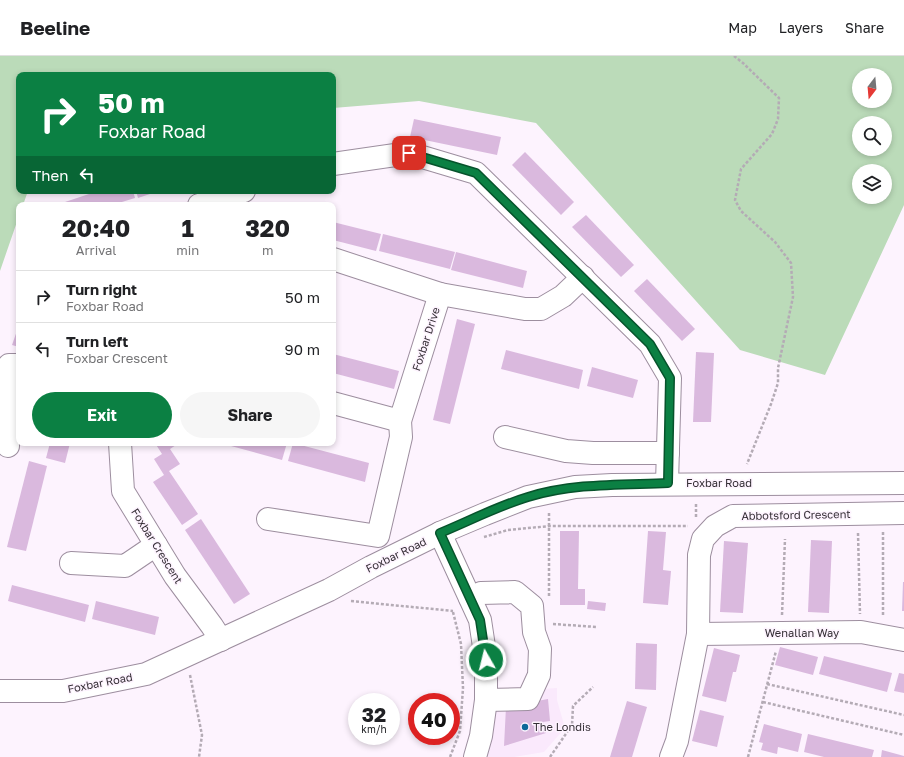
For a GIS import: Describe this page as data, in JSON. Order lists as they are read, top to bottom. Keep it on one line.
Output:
{"streets":{"street":["Foxbar Drive","Foxbar Road","Abbotsford Crescent","Foxbar Crescent","Wenallan Way"]},"crossings":[["Foxbar Road","Foxbar Crescent"],["Abbotsford Crescent","Wenallan Way"]],"places":["The Londis"],"north":"bottom","page":{"header":"Beeline","nav":["Map","Layers","Share"],"turn":["50 m","Foxbar Road"],"then":"Then","eta":["20:40","Arrival","1","min","320","m"],"list":[{"name":"Turn right","note":"Foxbar Road","value":"50 m"},{"name":"Turn left","note":"Foxbar Crescent","value":"90 m"}],"buttons":["Exit","Share"],"speed":"32 km/h","limit":"40"}}
